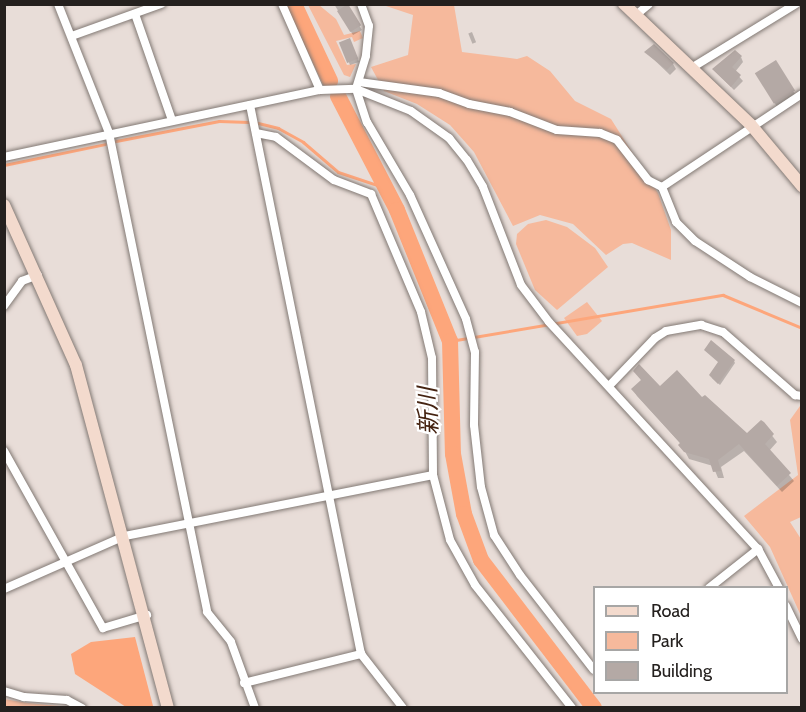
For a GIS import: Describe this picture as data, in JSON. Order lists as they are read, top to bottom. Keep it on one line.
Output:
{"water":["新川"],"legend":["Road","Park","Building"]}
